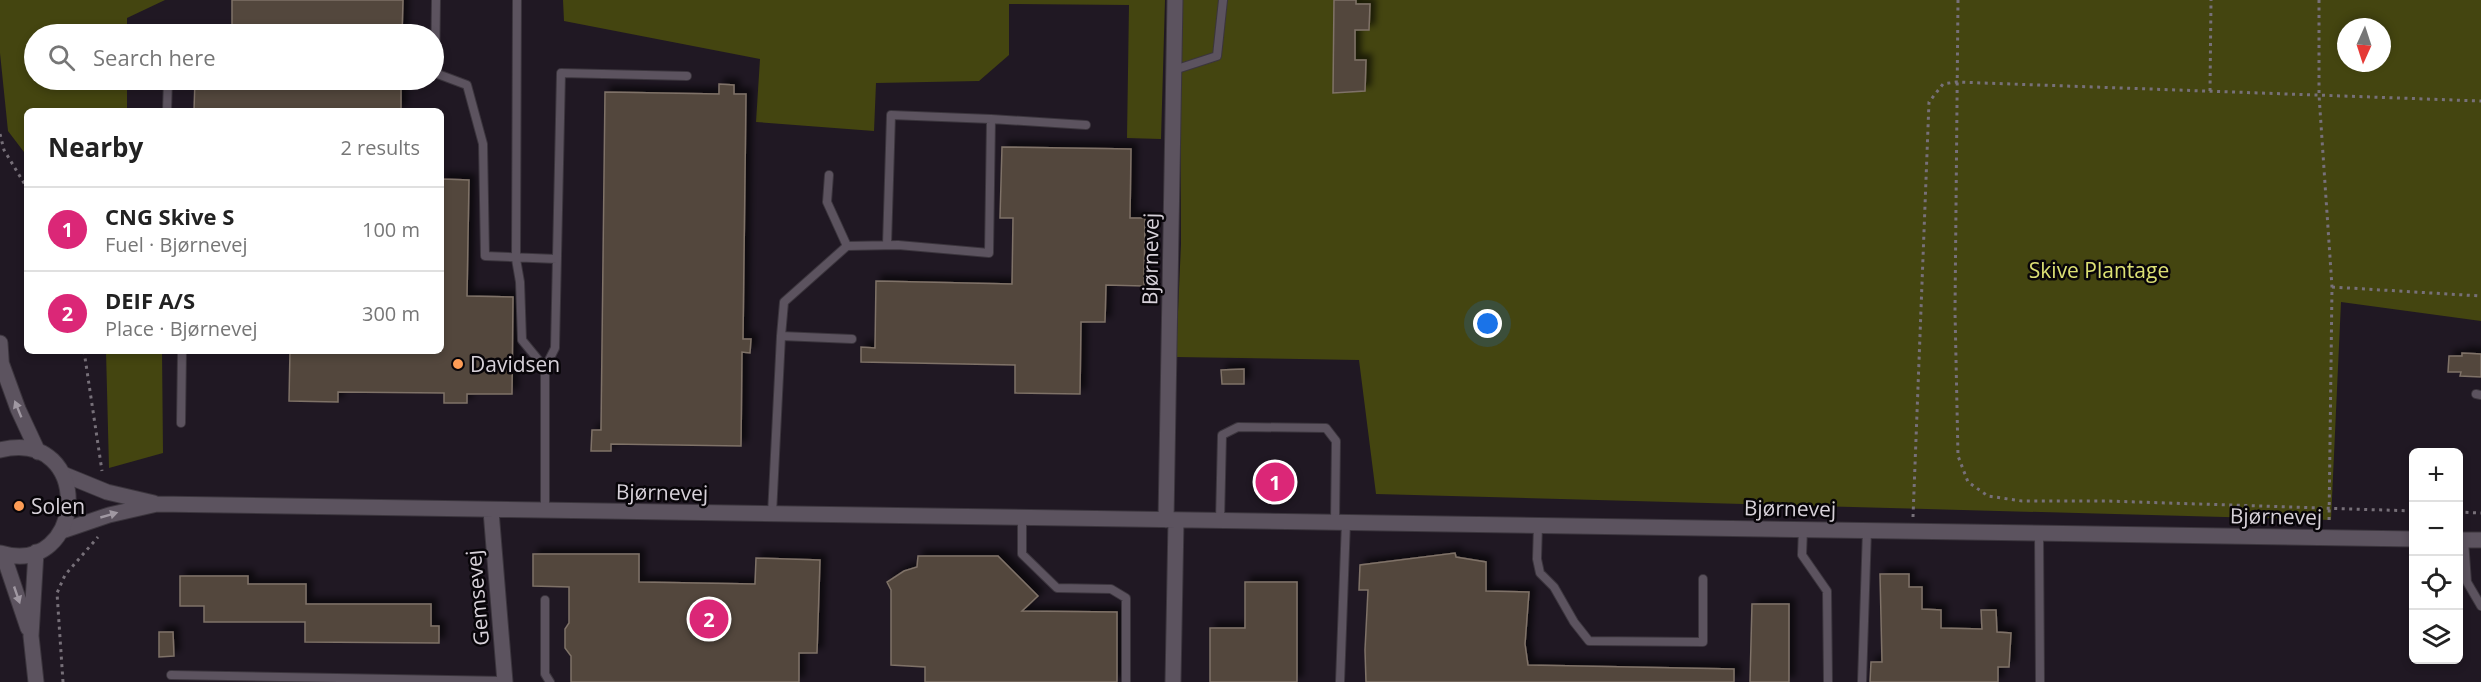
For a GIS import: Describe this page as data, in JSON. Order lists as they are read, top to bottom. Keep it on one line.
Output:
{"streets":{"street":["Bjørnevej","Gemsevej"]},"crossings":[["Bjørnevej","Gemsevej"]],"parks":["Skive Plantage"],"places":["Davidsen","Solen"],"north":"bottom","page":{"search":"Search here","heading":["Nearby","2 results"],"list":[{"mark":"1","name":"CNG Skive S","note":"Fuel · Bjørnevej","value":"100 m"},{"mark":"2","name":"DEIF A/S","note":"Place · Bjørnevej","value":"300 m"}],"map_buttons":["+","−"],"pins":["1","2"]}}
